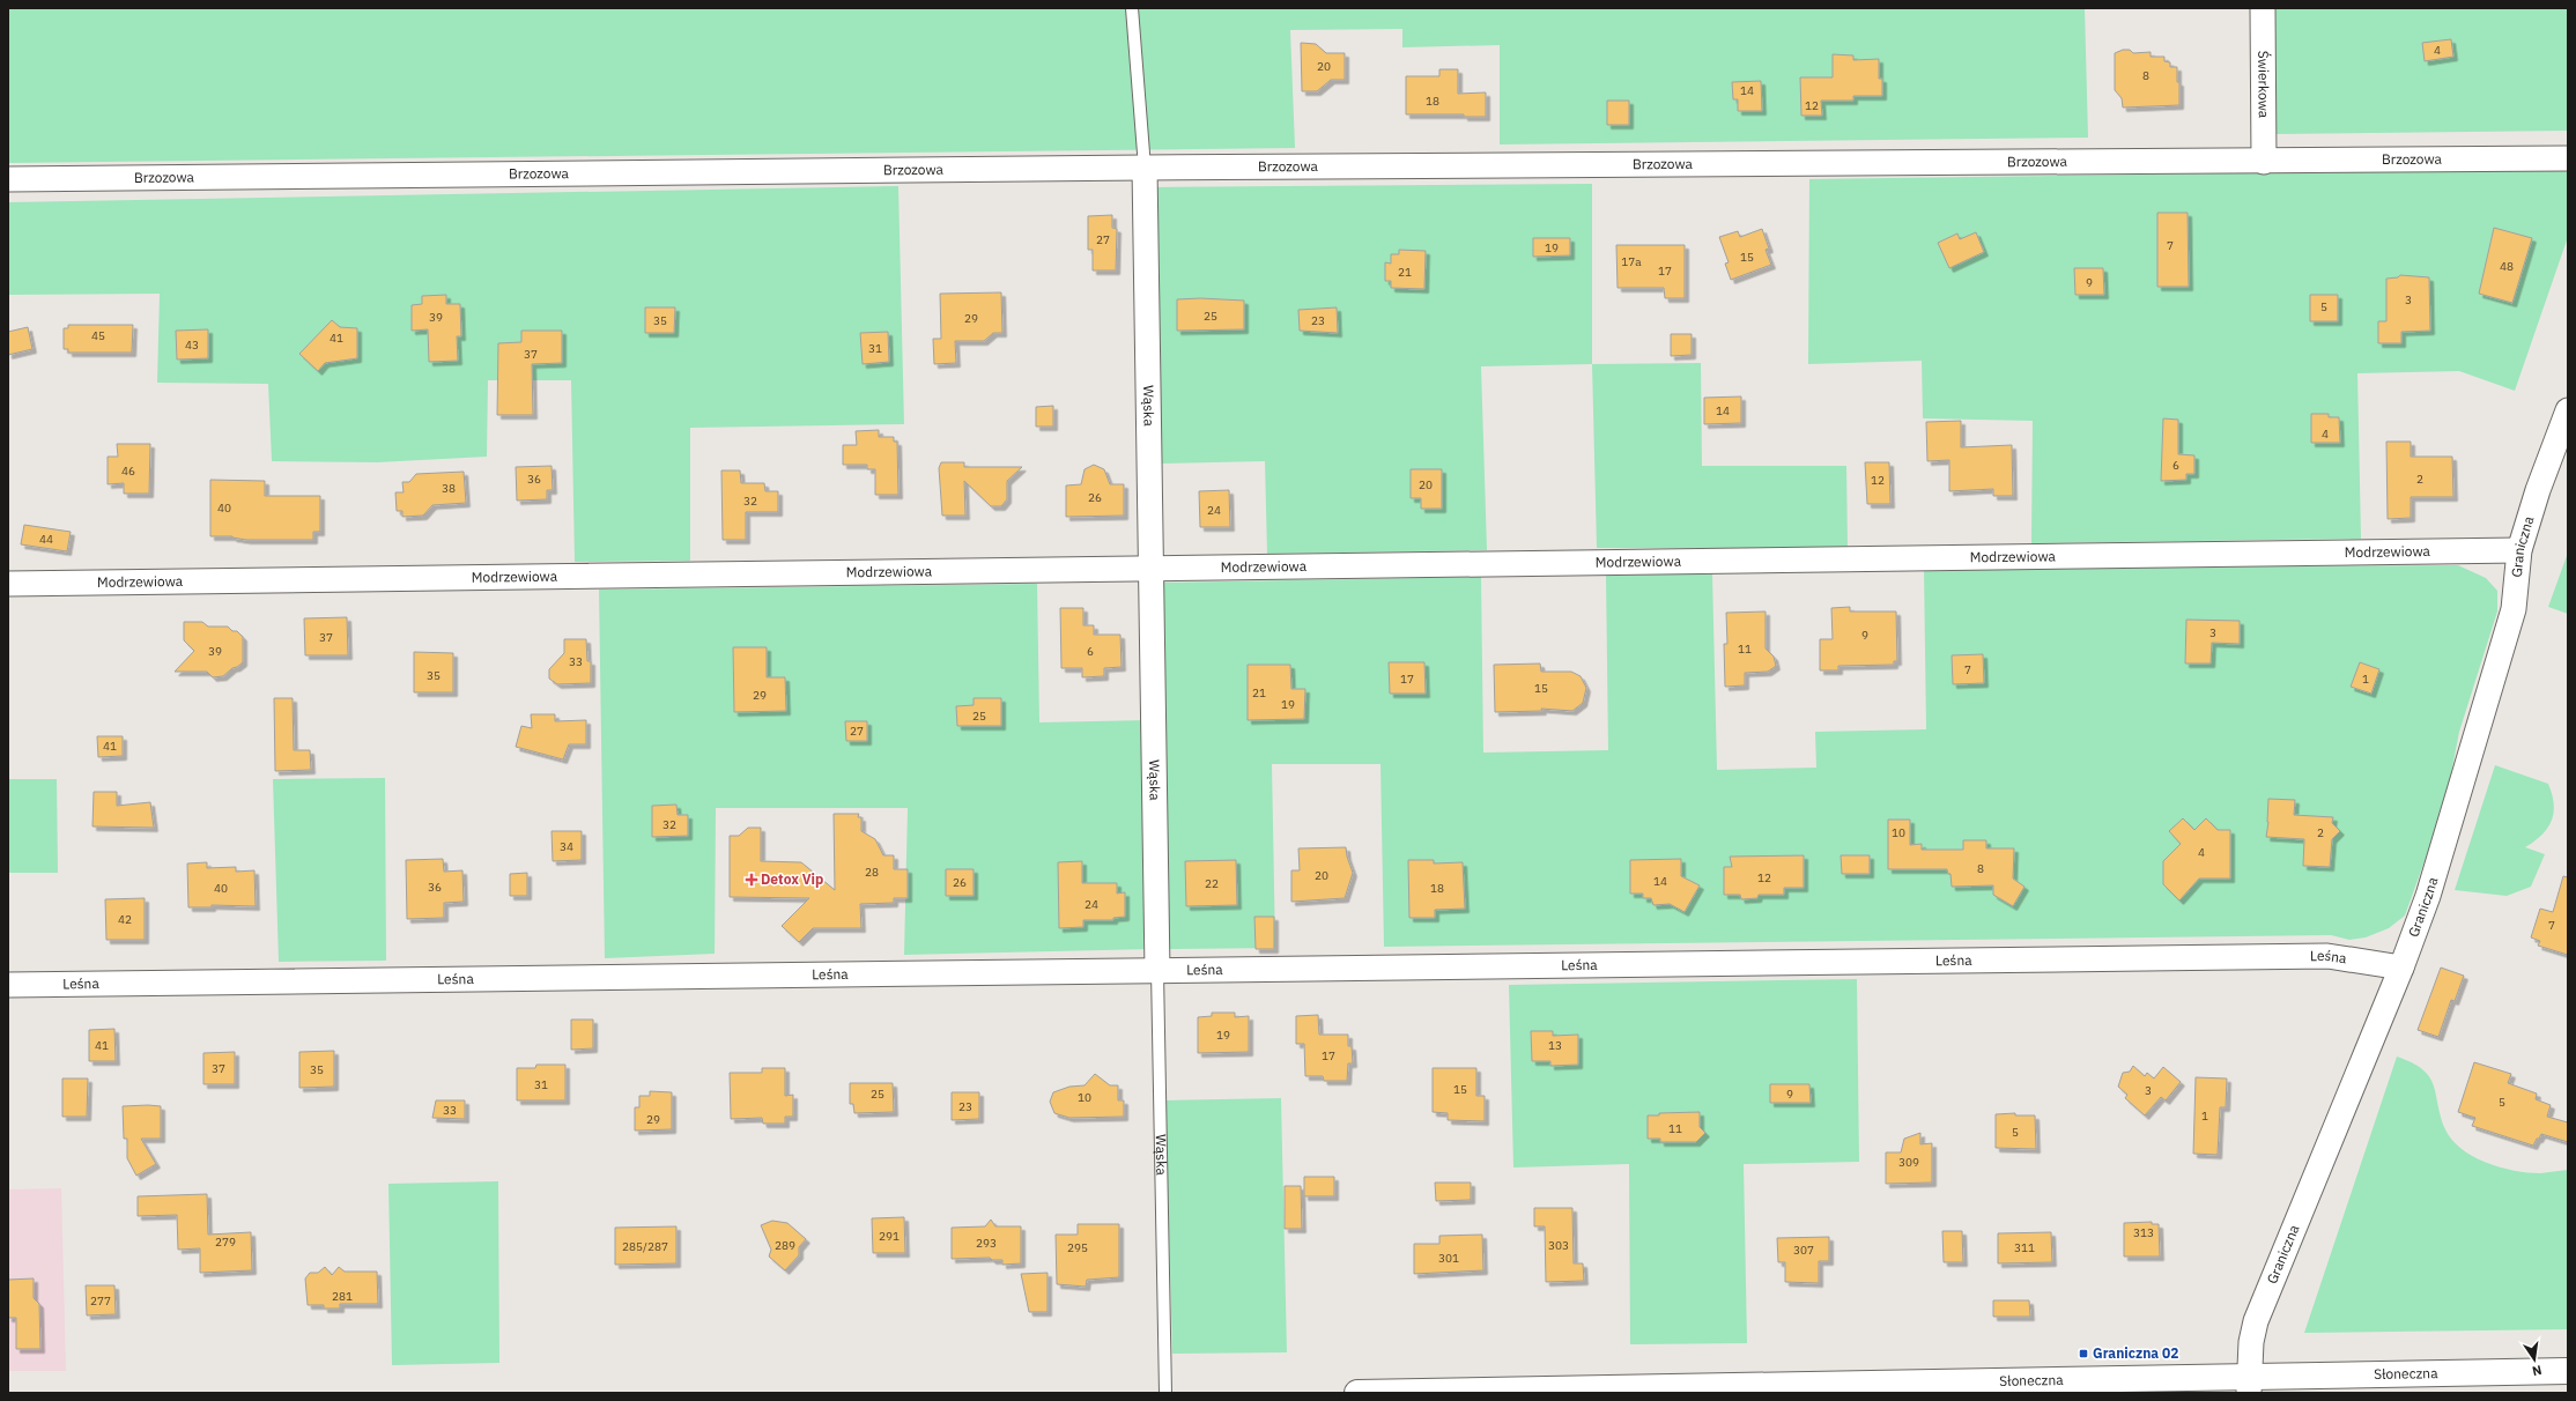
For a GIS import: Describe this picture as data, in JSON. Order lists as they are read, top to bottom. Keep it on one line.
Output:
{"streets":{"main road":["Słoneczna"],"street":["Świerkowa","Brzozowa","Wąska","Graniczna","Modrzewiowa","Leśna"]},"crossings":[["Świerkowa","Brzozowa"],["Brzozowa","Wąska"],["Wąska","Modrzewiowa"],["Wąska","Leśna"],["Graniczna","Modrzewiowa"],["Graniczna","Leśna"],["Graniczna","Słoneczna"]],"places":{"health":["Detox Vip"],"transit":["Graniczna 02"]},"house_numbers":["4","20","8","14","18","12","27","7","19","15","17a","48","17","21","9","3","5","25","39","29","35","23","45","41","43","31","37","14","4","6","46","36","2","12","20","38","26","32","40","24","44","3","9","37","11","39","6","33","7","35","17","1","15","21","29","19","25","27","41","32","10","2","34","4","8","28","20","12","14","26","22","36","40","18","24","42","7","19","41","13","17","37","35","31","15","3","25","9","10","5","23","33","1","29","11","5","309","313","291","279","293","289","303","285/287","295","311","307","301","281","277"],"north":"bottom"}
